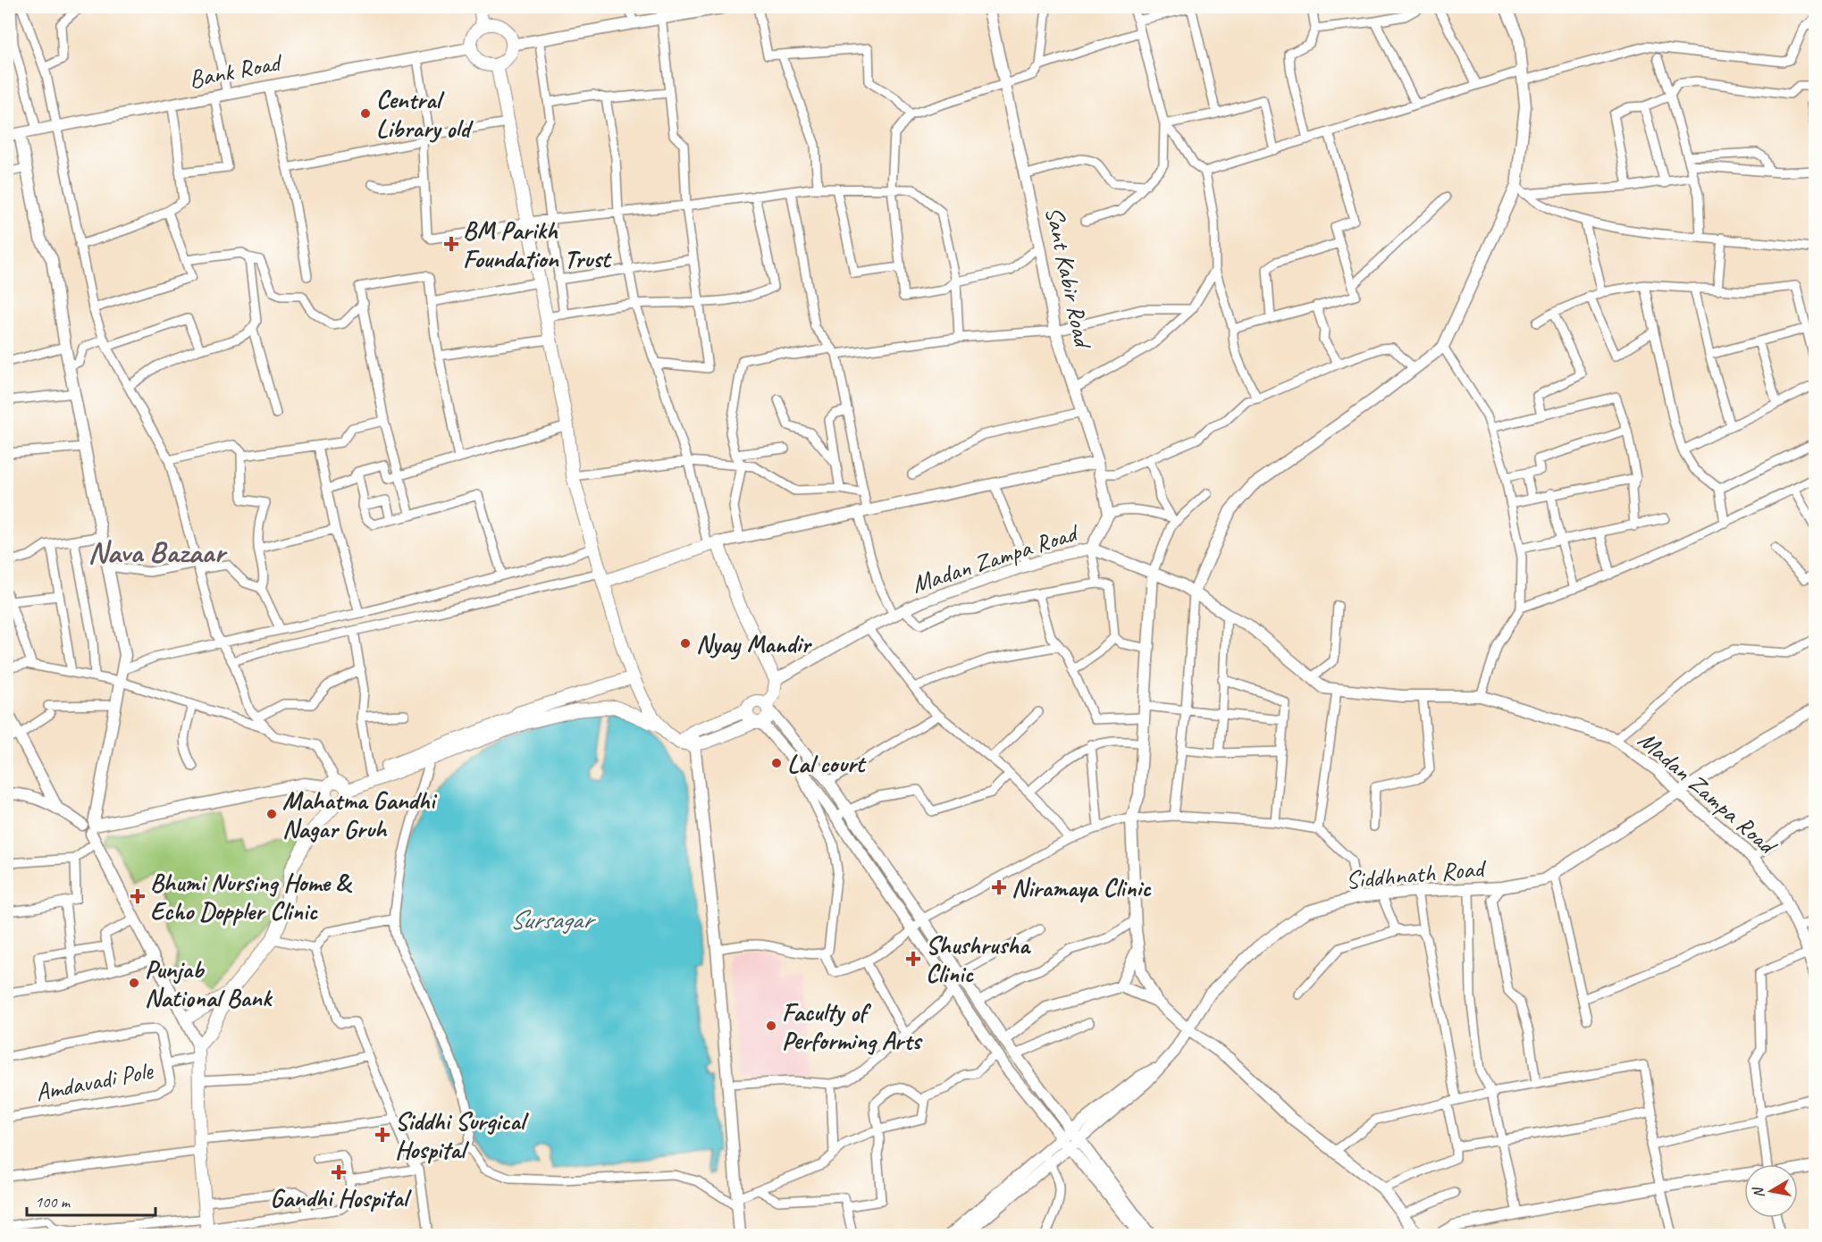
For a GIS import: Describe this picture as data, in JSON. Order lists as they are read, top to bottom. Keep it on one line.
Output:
{"streets":{"street":["Bank Road","Sant Kabir Road","Madan Zampa Road","Siddhnath Road","Amdavadi Pole"]},"crossings":[["Madan Zampa Road","Siddhnath Road"]],"districts":["Nava Bazaar"],"water":["Sursagar"],"places":{"other":["Central Library old","Nyay Mandir","Lal court","Mahatma Gandhi Nagar Gruh","Punjab National Bank","Faculty of Performing Arts"],"health":["BM Parikh Foundation Trust","Niramaya Clinic","Bhumi Nursing Home & Echo Doppler Clinic","Shushrusha Clinic","Siddhi Surgical Hospital","Gandhi Hospital"]},"scale_bar":"100 m","north":"left"}
